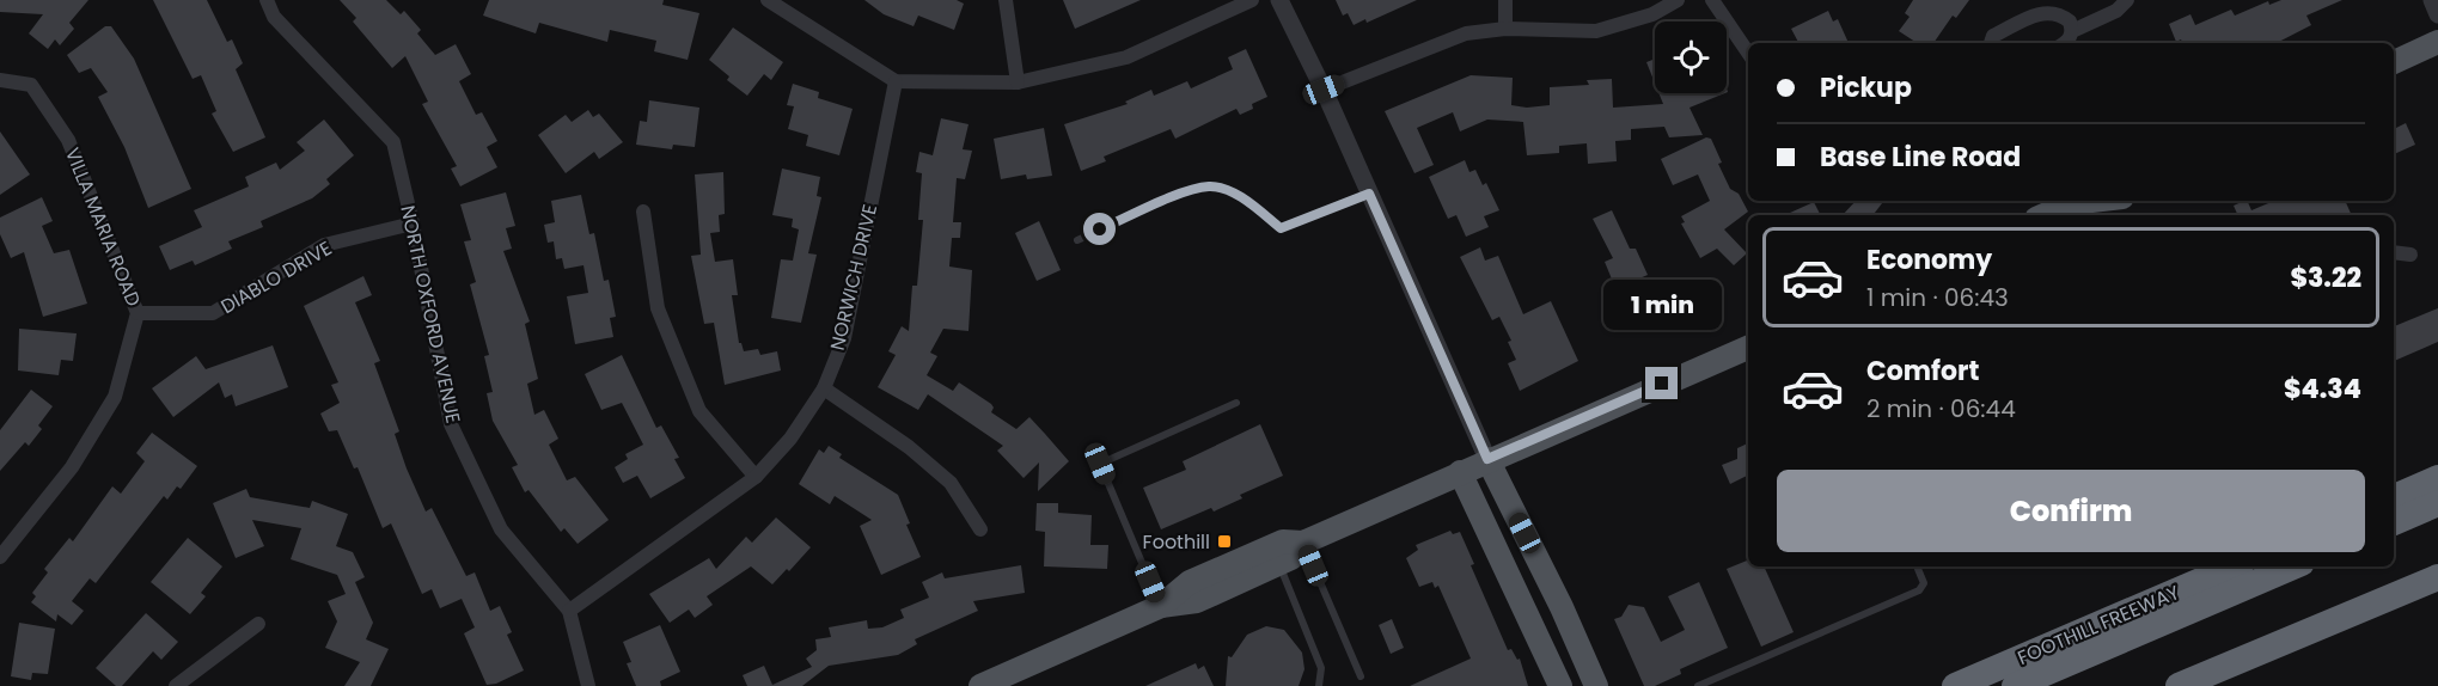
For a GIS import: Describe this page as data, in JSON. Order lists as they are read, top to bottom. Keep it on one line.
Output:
{"streets":{"highway":["FOOTHILL FREEWAY"],"street":["VILLA MARIA ROAD","DIABLO DRIVE","NORWICH DRIVE","NORTH OXFORD AVENUE"]},"crossings":[["VILLA MARIA ROAD","DIABLO DRIVE"],["DIABLO DRIVE","NORTH OXFORD AVENUE"],["NORWICH DRIVE","NORTH OXFORD AVENUE"]],"places":{"transit":["Foothill"]},"page":{"banner":["Pickup","Base Line Road"],"list":[{"name":"Economy","note":"1 min · 06:43","value":"$3.22"},{"name":"Comfort","note":"2 min · 06:44","value":"$4.34"}],"bubble":"1 min","buttons":"Confirm"}}
